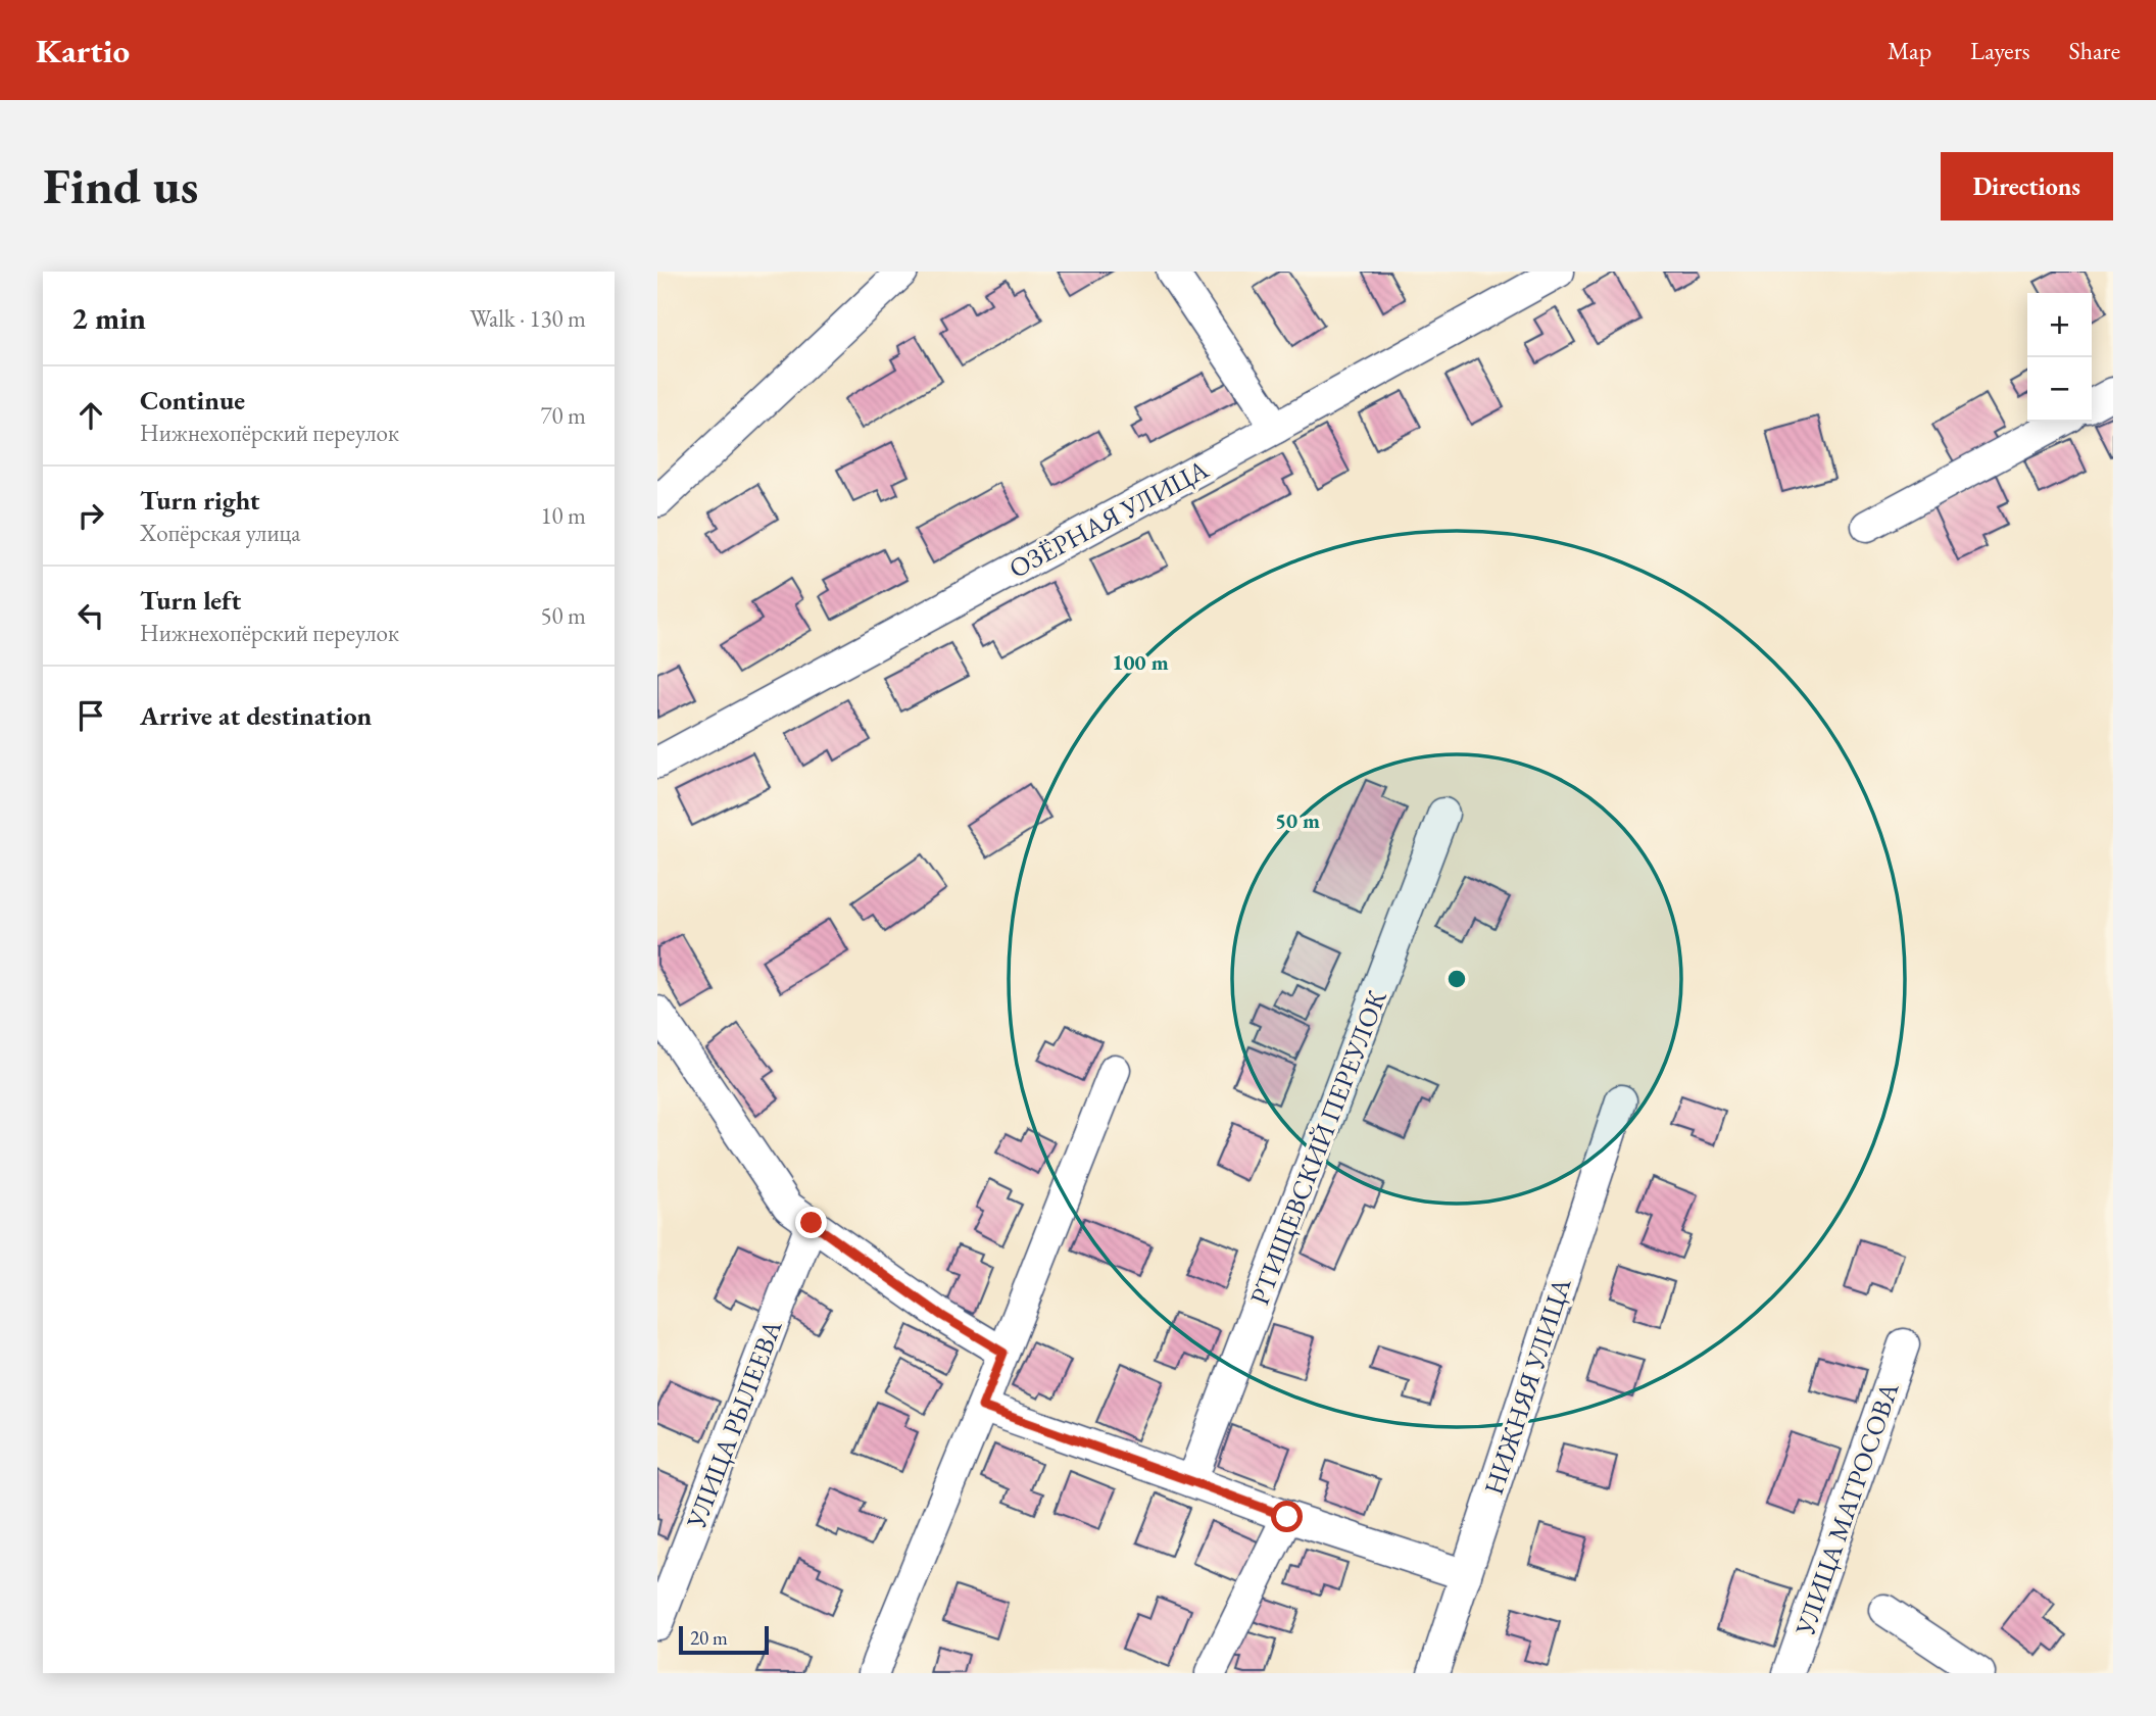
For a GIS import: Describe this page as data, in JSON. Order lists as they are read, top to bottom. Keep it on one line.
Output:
{"streets":{"street":["ОЗЁРНАЯ УЛИЦА","РТИЩЕВСКИЙ ПЕРЕУЛОК","НИЖНЯЯ УЛИЦА","УЛИЦА РЫЛЕЕВА","УЛИЦА МАТРОСОВА"]},"scale_bar":"20 m","page":{"header":"Kartio","nav":["Map","Layers","Share"],"buttons":"Directions","title":"Find us","heading":["2 min","Walk · 130 m"],"map_buttons":["+","−"],"list":[["Continue","Нижнехопёрский переулок","70 m"],["Turn right","Хопёрская улица","10 m"],["Turn left","Нижнехопёрский переулок","50 m"],"Arrive at destination"],"scale":"20 m"},"rings":["100 m","50 m"]}
